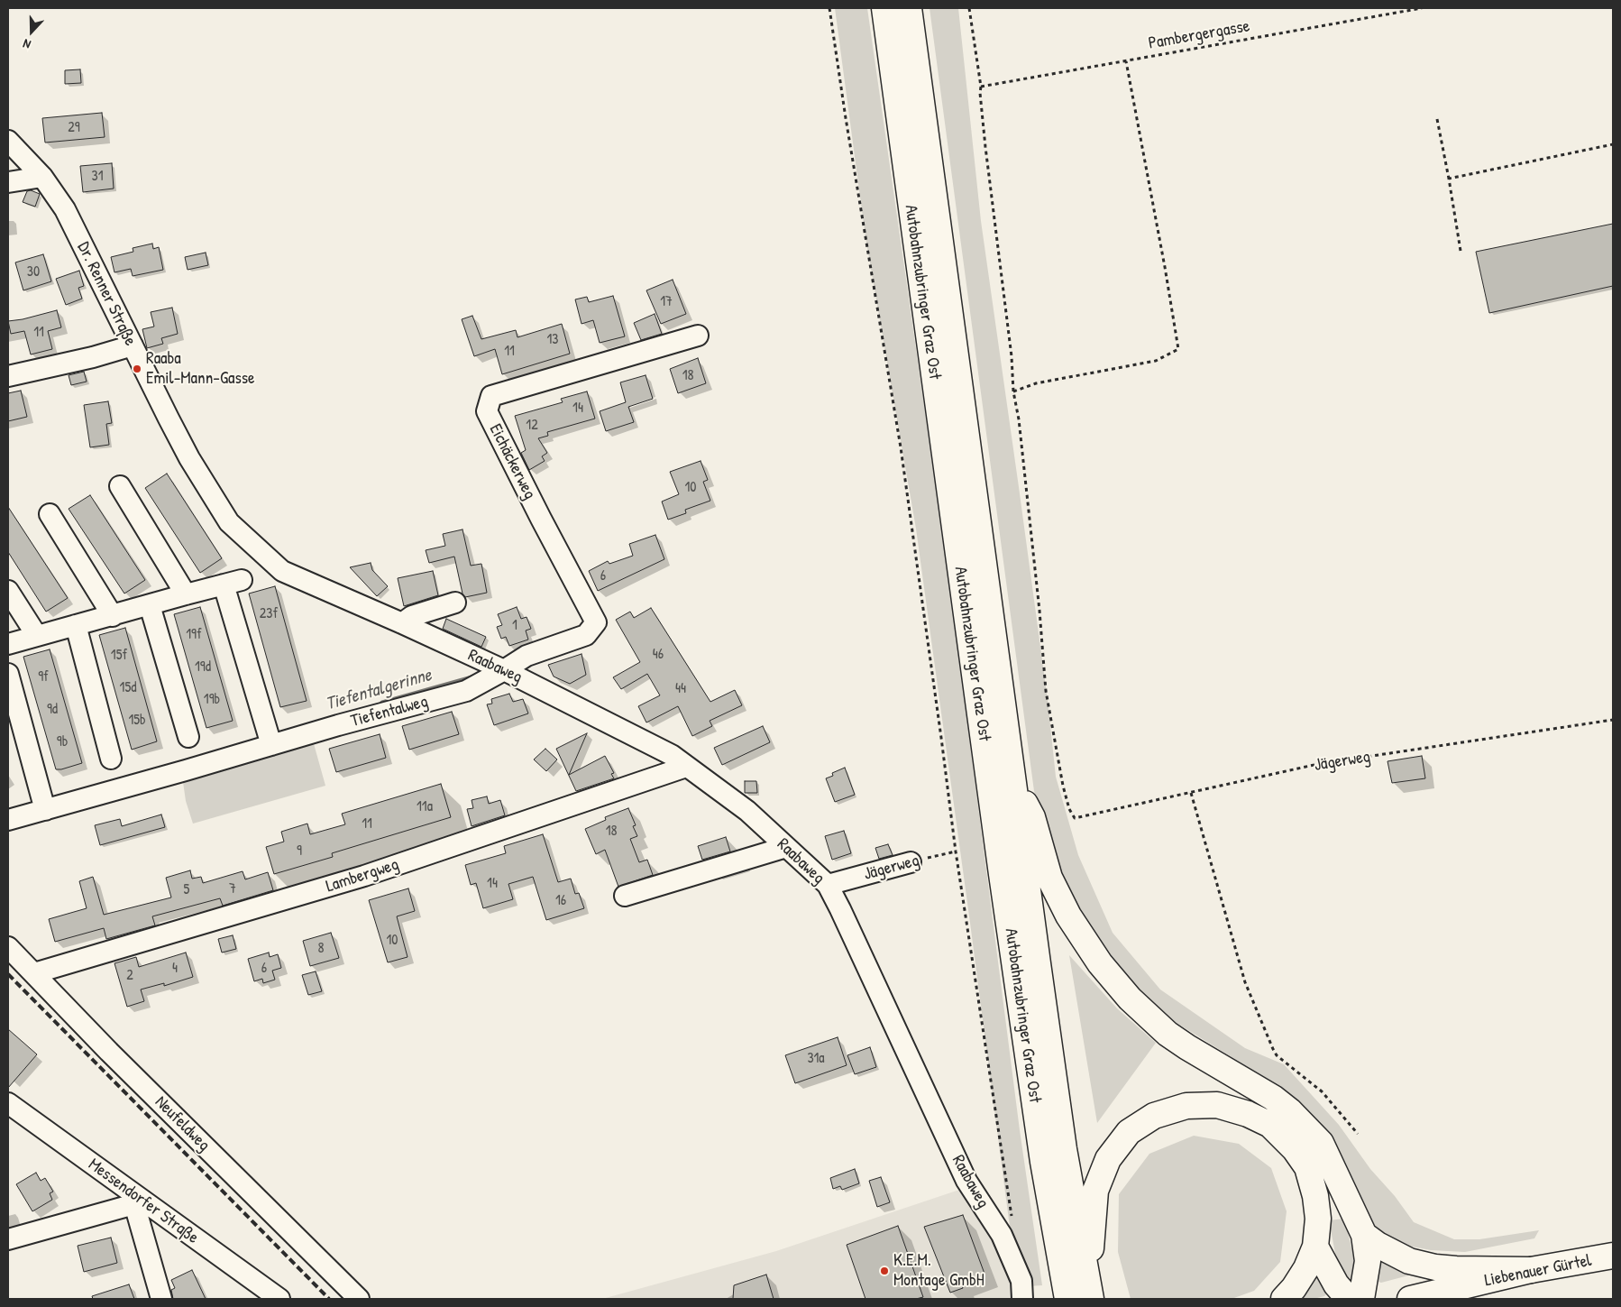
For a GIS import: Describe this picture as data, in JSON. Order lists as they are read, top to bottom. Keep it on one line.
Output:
{"streets":{"main road":["Autobahnzubringer Graz Ost","Liebenauer Gürtel"],"street":["Dr. Renner Straße","Eichäckerweg","Raabaweg","Tiefentalweg","Jägerweg","Lambergweg","Neufeldweg","Messendorfer Straße"],"path":["Pambergergasse"]},"crossings":[["Dr. Renner Straße","Raabaweg"],["Eichäckerweg","Raabaweg"],["Eichäckerweg","Tiefentalweg"],["Raabaweg","Tiefentalweg"],["Raabaweg","Jägerweg"],["Raabaweg","Lambergweg"],["Lambergweg","Neufeldweg"]],"water":["Tiefentalgerinne"],"places":["Raaba Emil-Mann-Gasse","K.E.M. Montage GmbH"],"house_numbers":["29","31","30","17","11","13","11","18","14","12","10","6","23f","1","19f","46","15f","19d","9f","15d","44","19b","9d","15b","9b","11a","11","18","9","14","7","5","16","10","8","4","6","2","31a"],"north":"bottom"}
